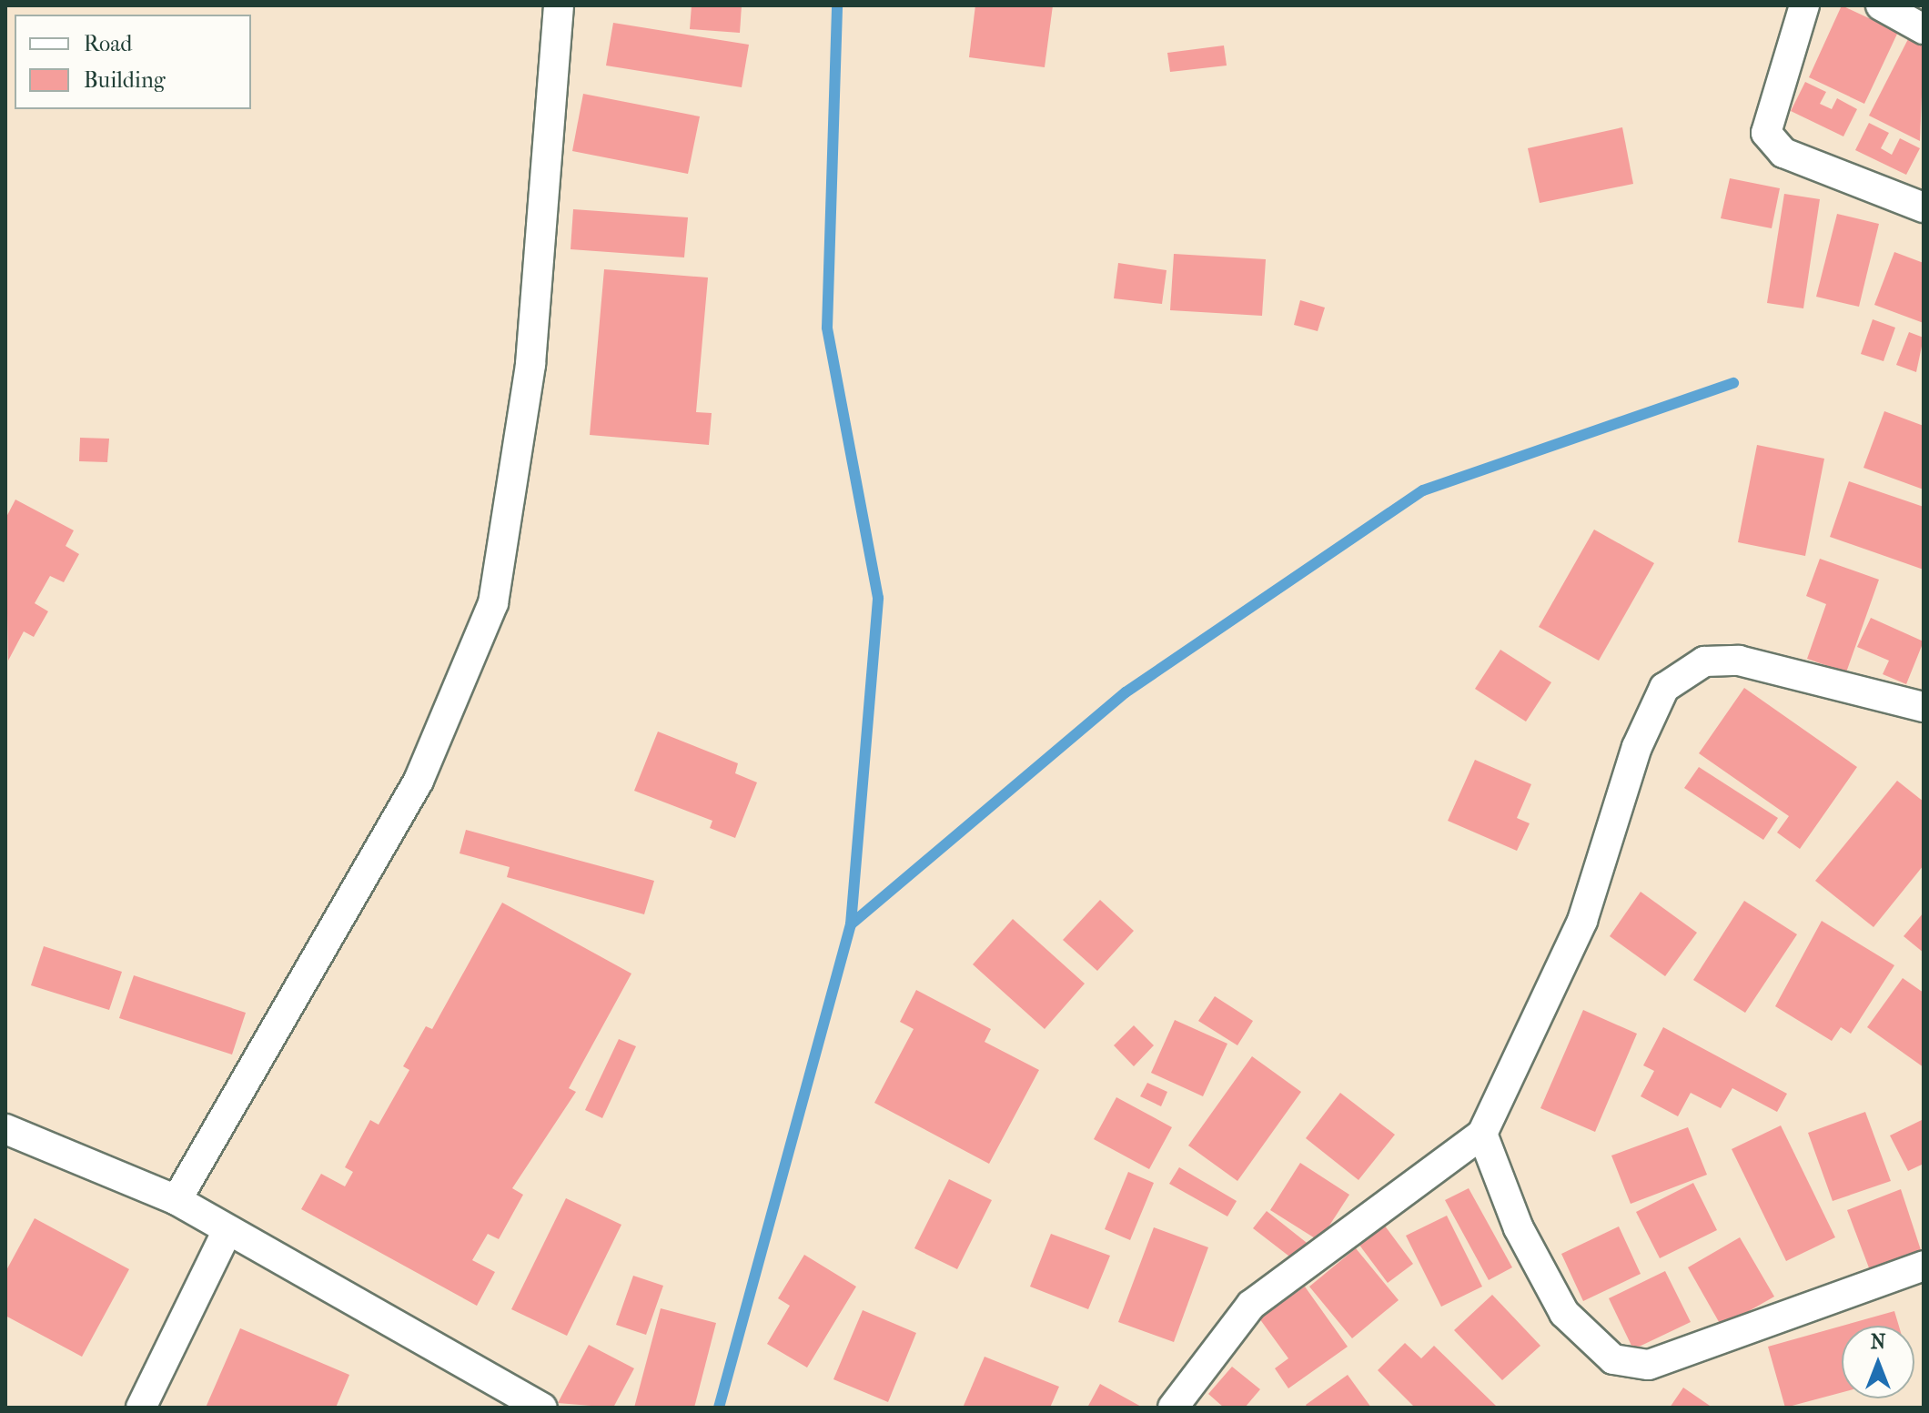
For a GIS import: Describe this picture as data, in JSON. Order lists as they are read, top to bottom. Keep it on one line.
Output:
{"legend":["Road","Building"],"north":"top"}
